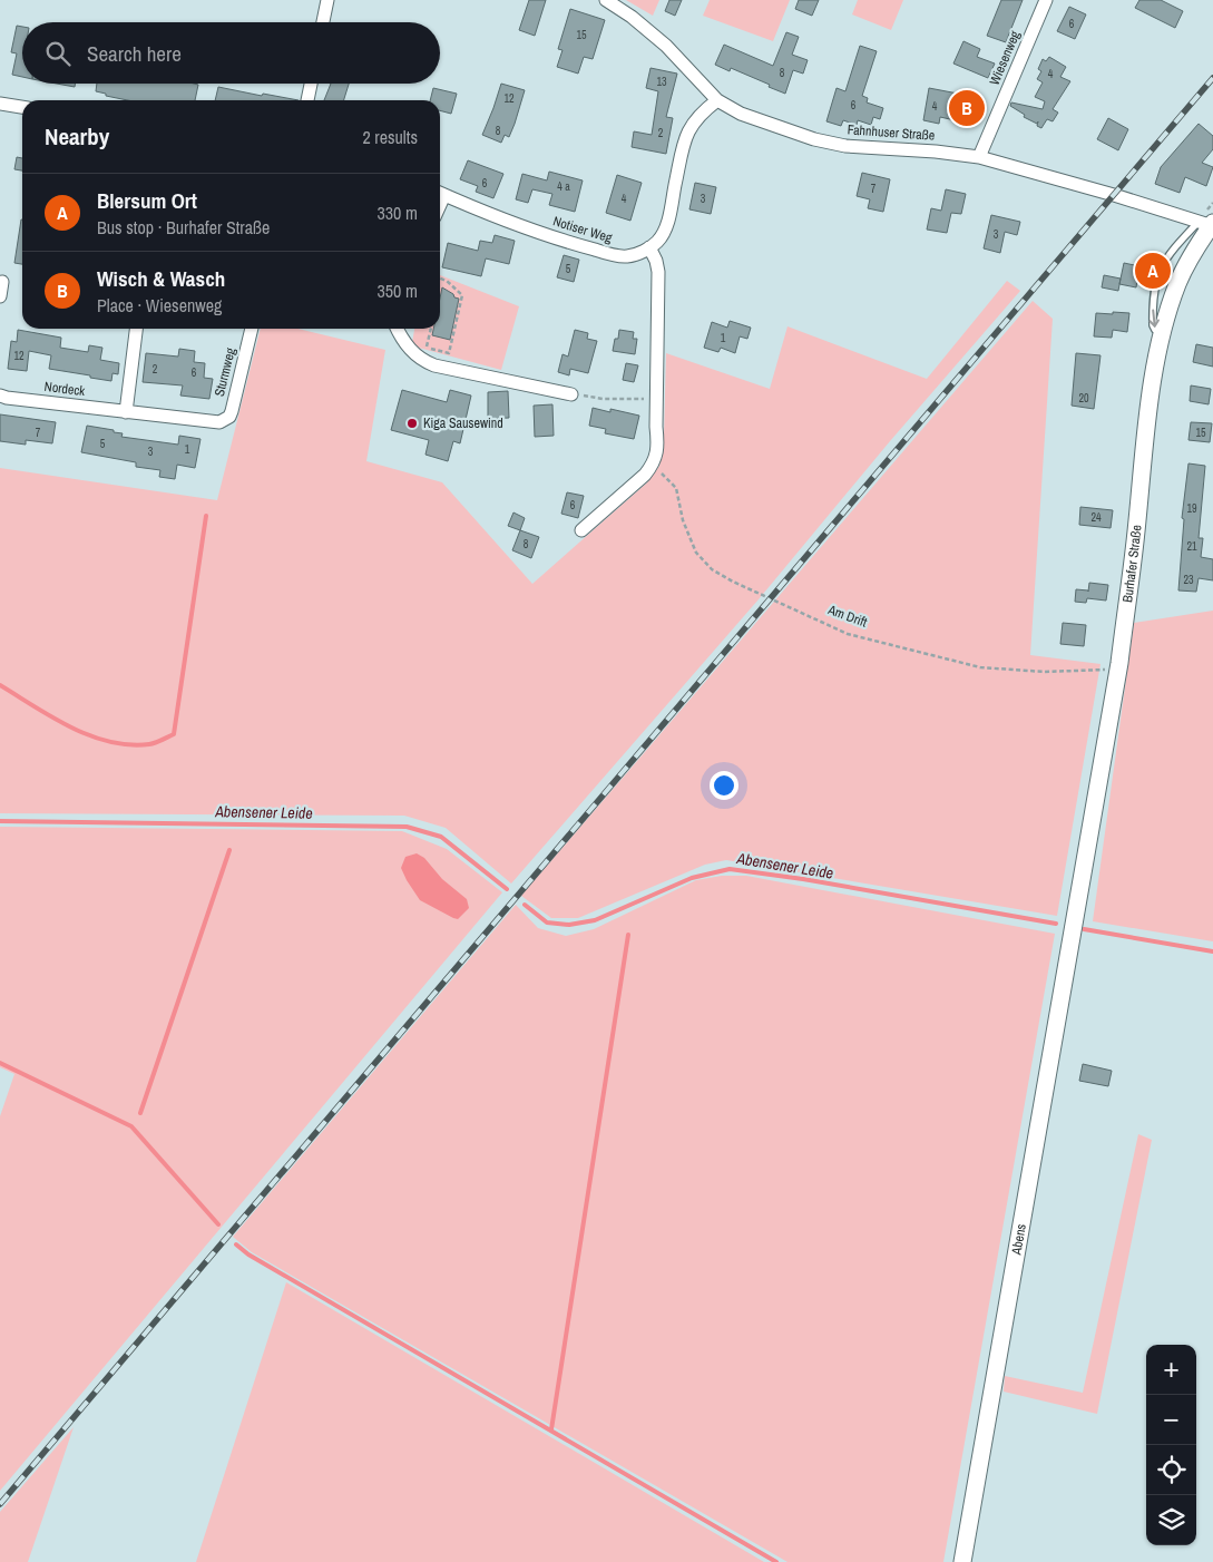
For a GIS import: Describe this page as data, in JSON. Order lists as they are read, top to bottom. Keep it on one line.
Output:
{"streets":{"main road":["Burhafer Straße","Abens"],"street":["Wiesenweg","Fahnhuser Straße","Notiser Weg","Sturmweg","Nordeck"],"path":["Am Drift"]},"crossings":[["Wiesenweg","Fahnhuser Straße"],["Fahnhuser Straße","Burhafer Straße"],["Sturmweg","Nordeck"],["Burhafer Straße","Abens"]],"water":["Abensener Leide"],"places":["Kiga Sausewind"],"house_numbers":["6","15","8","4","13","12","6","4","8","2","6","4 a","7","4","3","3","5","1","12","2","6","20","7","15","5","1","3","6","19","24","8","21","23"],"page":{"search":"Search here","pins":["B","A"],"heading":["Nearby","2 results"],"list":[{"mark":"A","name":"Blersum Ort","note":"Bus stop · Burhafer Straße","value":"330 m"},{"mark":"B","name":"Wisch & Wasch","note":"Place · Wiesenweg","value":"350 m"}],"map_buttons":["+","−"]}}
